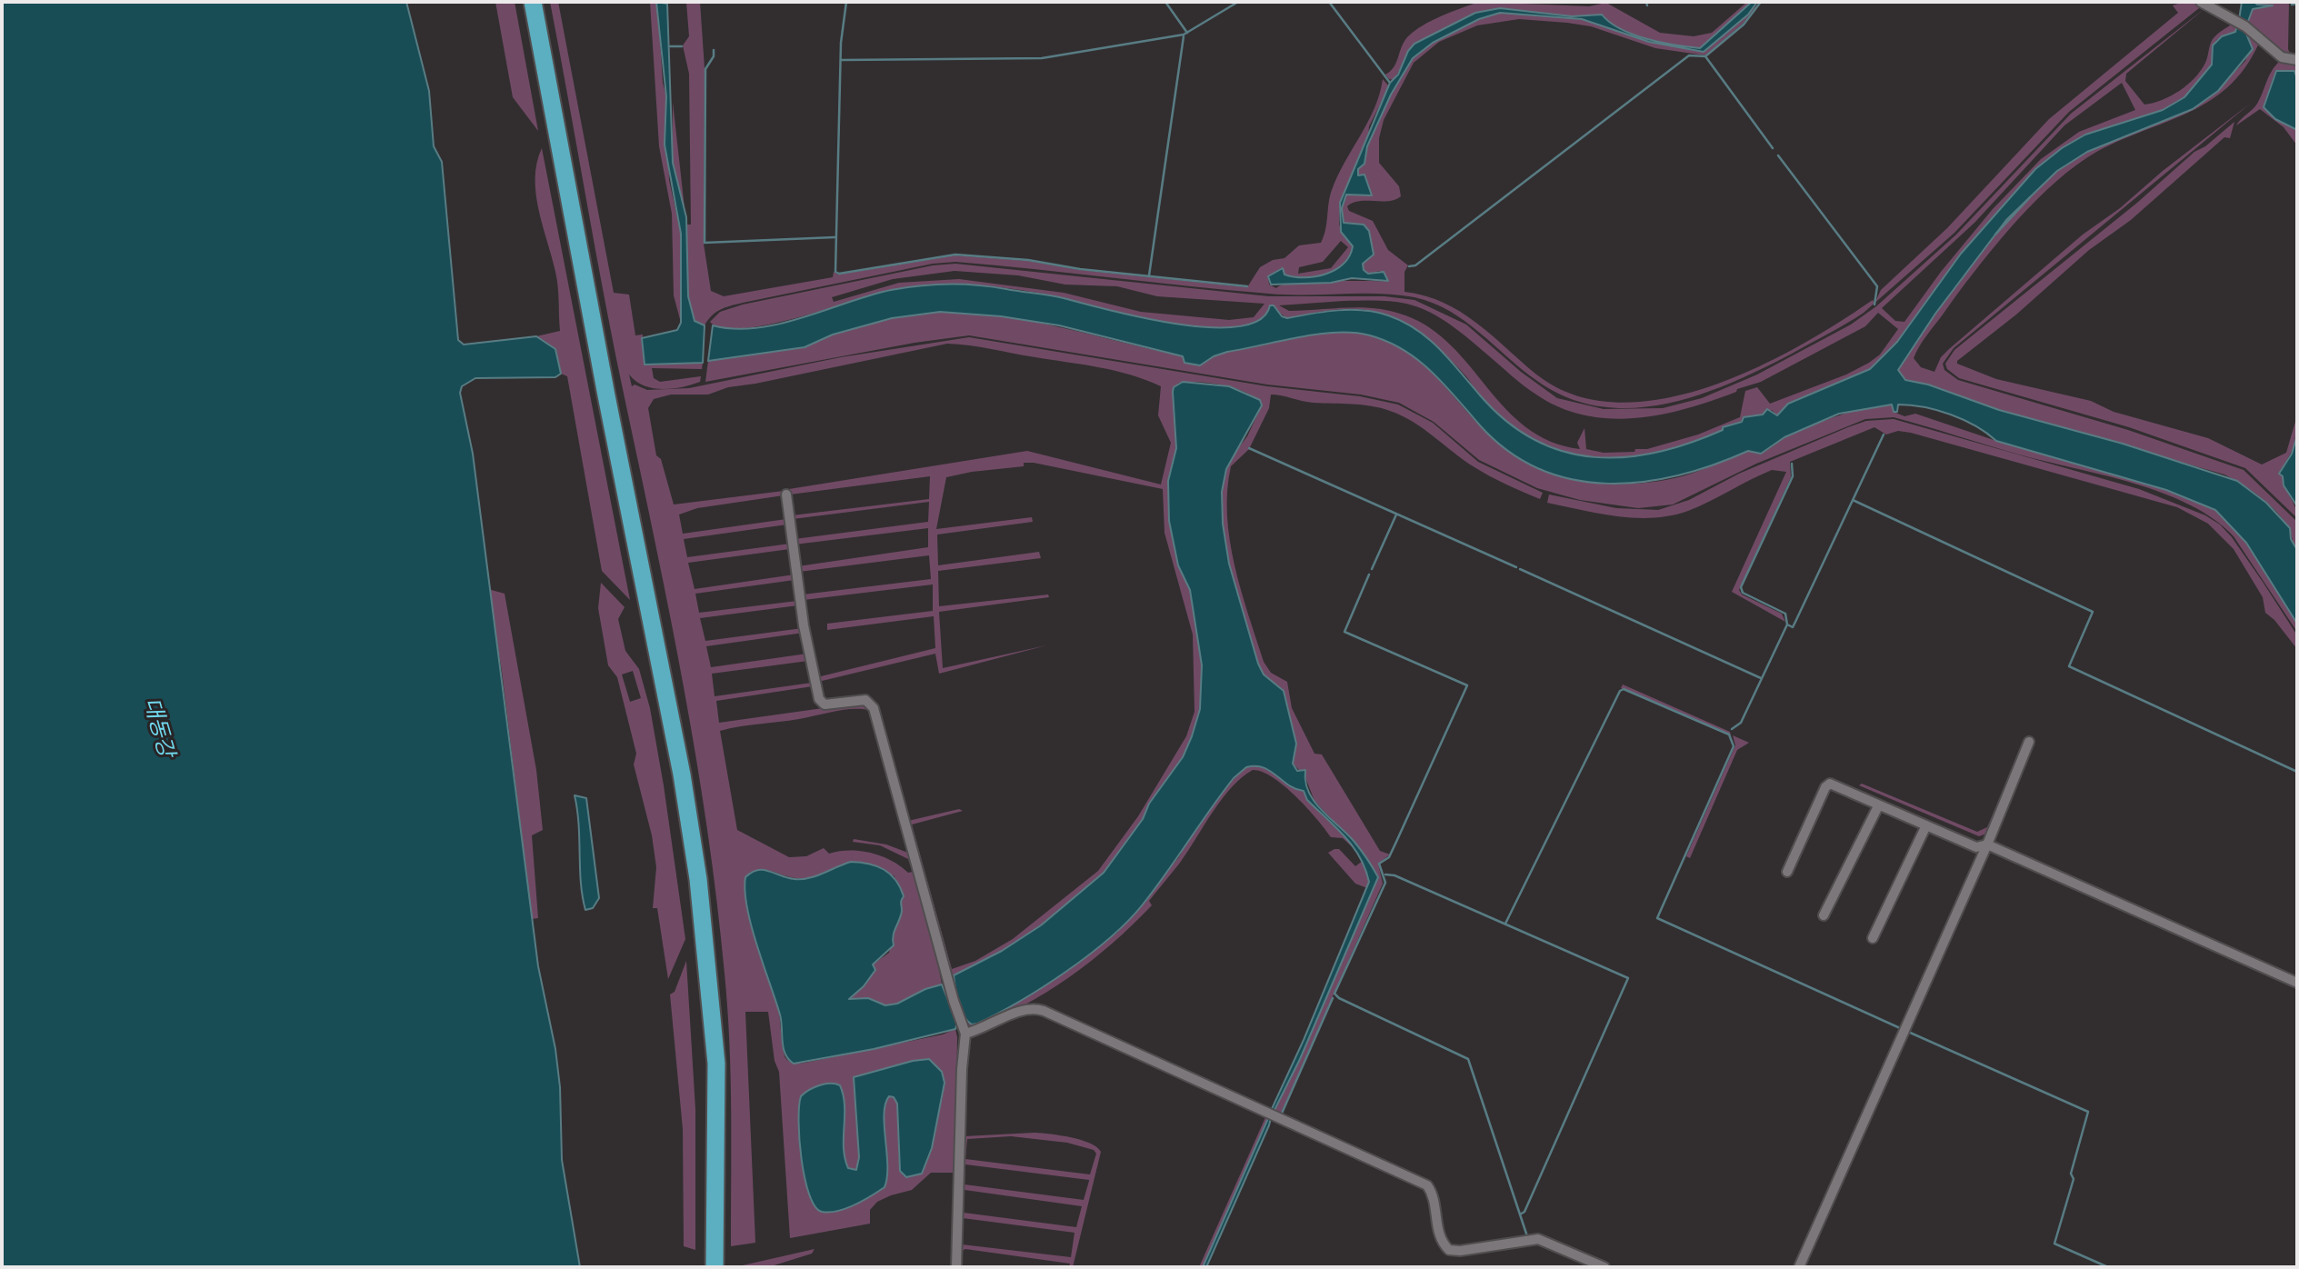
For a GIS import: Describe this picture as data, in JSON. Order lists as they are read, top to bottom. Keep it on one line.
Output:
{"water":["대동강"]}
